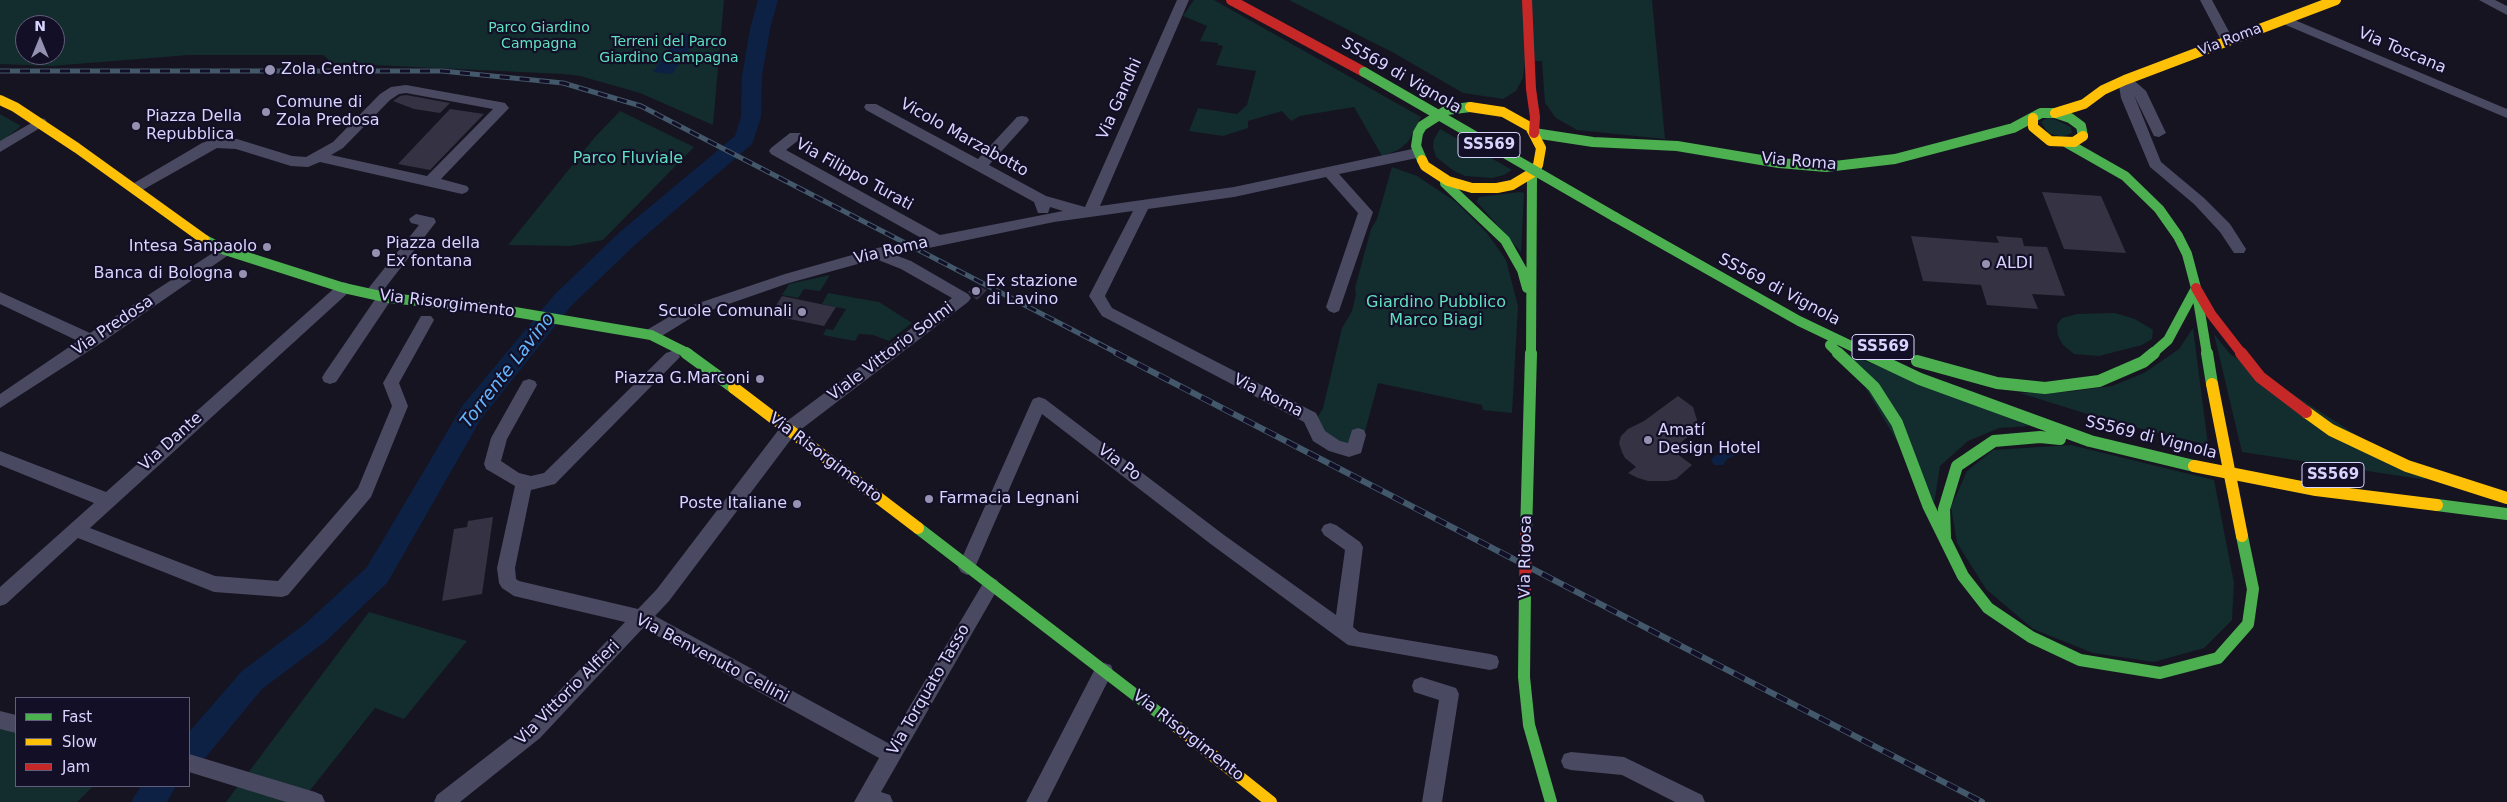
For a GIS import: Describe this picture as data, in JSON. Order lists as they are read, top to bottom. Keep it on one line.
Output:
{"streets":{"main road":["Via Roma","SS569 di Vignola","SS569","Via Risorgimento","Via Rigosa"],"street":["Via Toscana","Via Gandhi","Vicolo Marzabotto","Via Filippo Turati","Via Predosa","Viale Vittorio Solmi","Via Dante","Via Po","Via Benvenuto Cellini","Via Torquato Tasso","Via Vittorio Alfieri"]},"crossings":[["Via Roma","Via Toscana"],["Via Roma","Via Gandhi"],["Via Roma","Vicolo Marzabotto"],["Via Roma","Via Filippo Turati"],["Via Roma","Via Risorgimento"],["Via Roma","Viale Vittorio Solmi"],["Via Roma","Via Rigosa"],["Via Gandhi","Vicolo Marzabotto"],["Via Risorgimento","Via Predosa"],["Via Risorgimento","Viale Vittorio Solmi"],["Via Risorgimento","Via Dante"],["Via Risorgimento","Via Po"],["Via Risorgimento","Via Torquato Tasso"],["Via Risorgimento","Via Vittorio Alfieri"],["Viale Vittorio Solmi","Via Vittorio Alfieri"],["Via Benvenuto Cellini","Via Torquato Tasso"],["Via Benvenuto Cellini","Via Vittorio Alfieri"]],"water":["Torrente Lavino"],"parks":["Parco Giardino Campagna","Terreni del Parco Giardino Campagna","Parco Fluviale","Giardino Pubblico Marco Biagi"],"places":["Zola Centro","Comune di Zola Predosa","Piazza Della Repubblica","Intesa Sanpaolo","Piazza della Ex fontana","ALDI","Banca di Bologna","Ex stazione di Lavino","Scuole Comunali","Piazza G.Marconi","Amatí Design Hotel","Farmacia Legnani","Poste Italiane"],"legend":["Fast","Slow","Jam"],"north":"top"}
